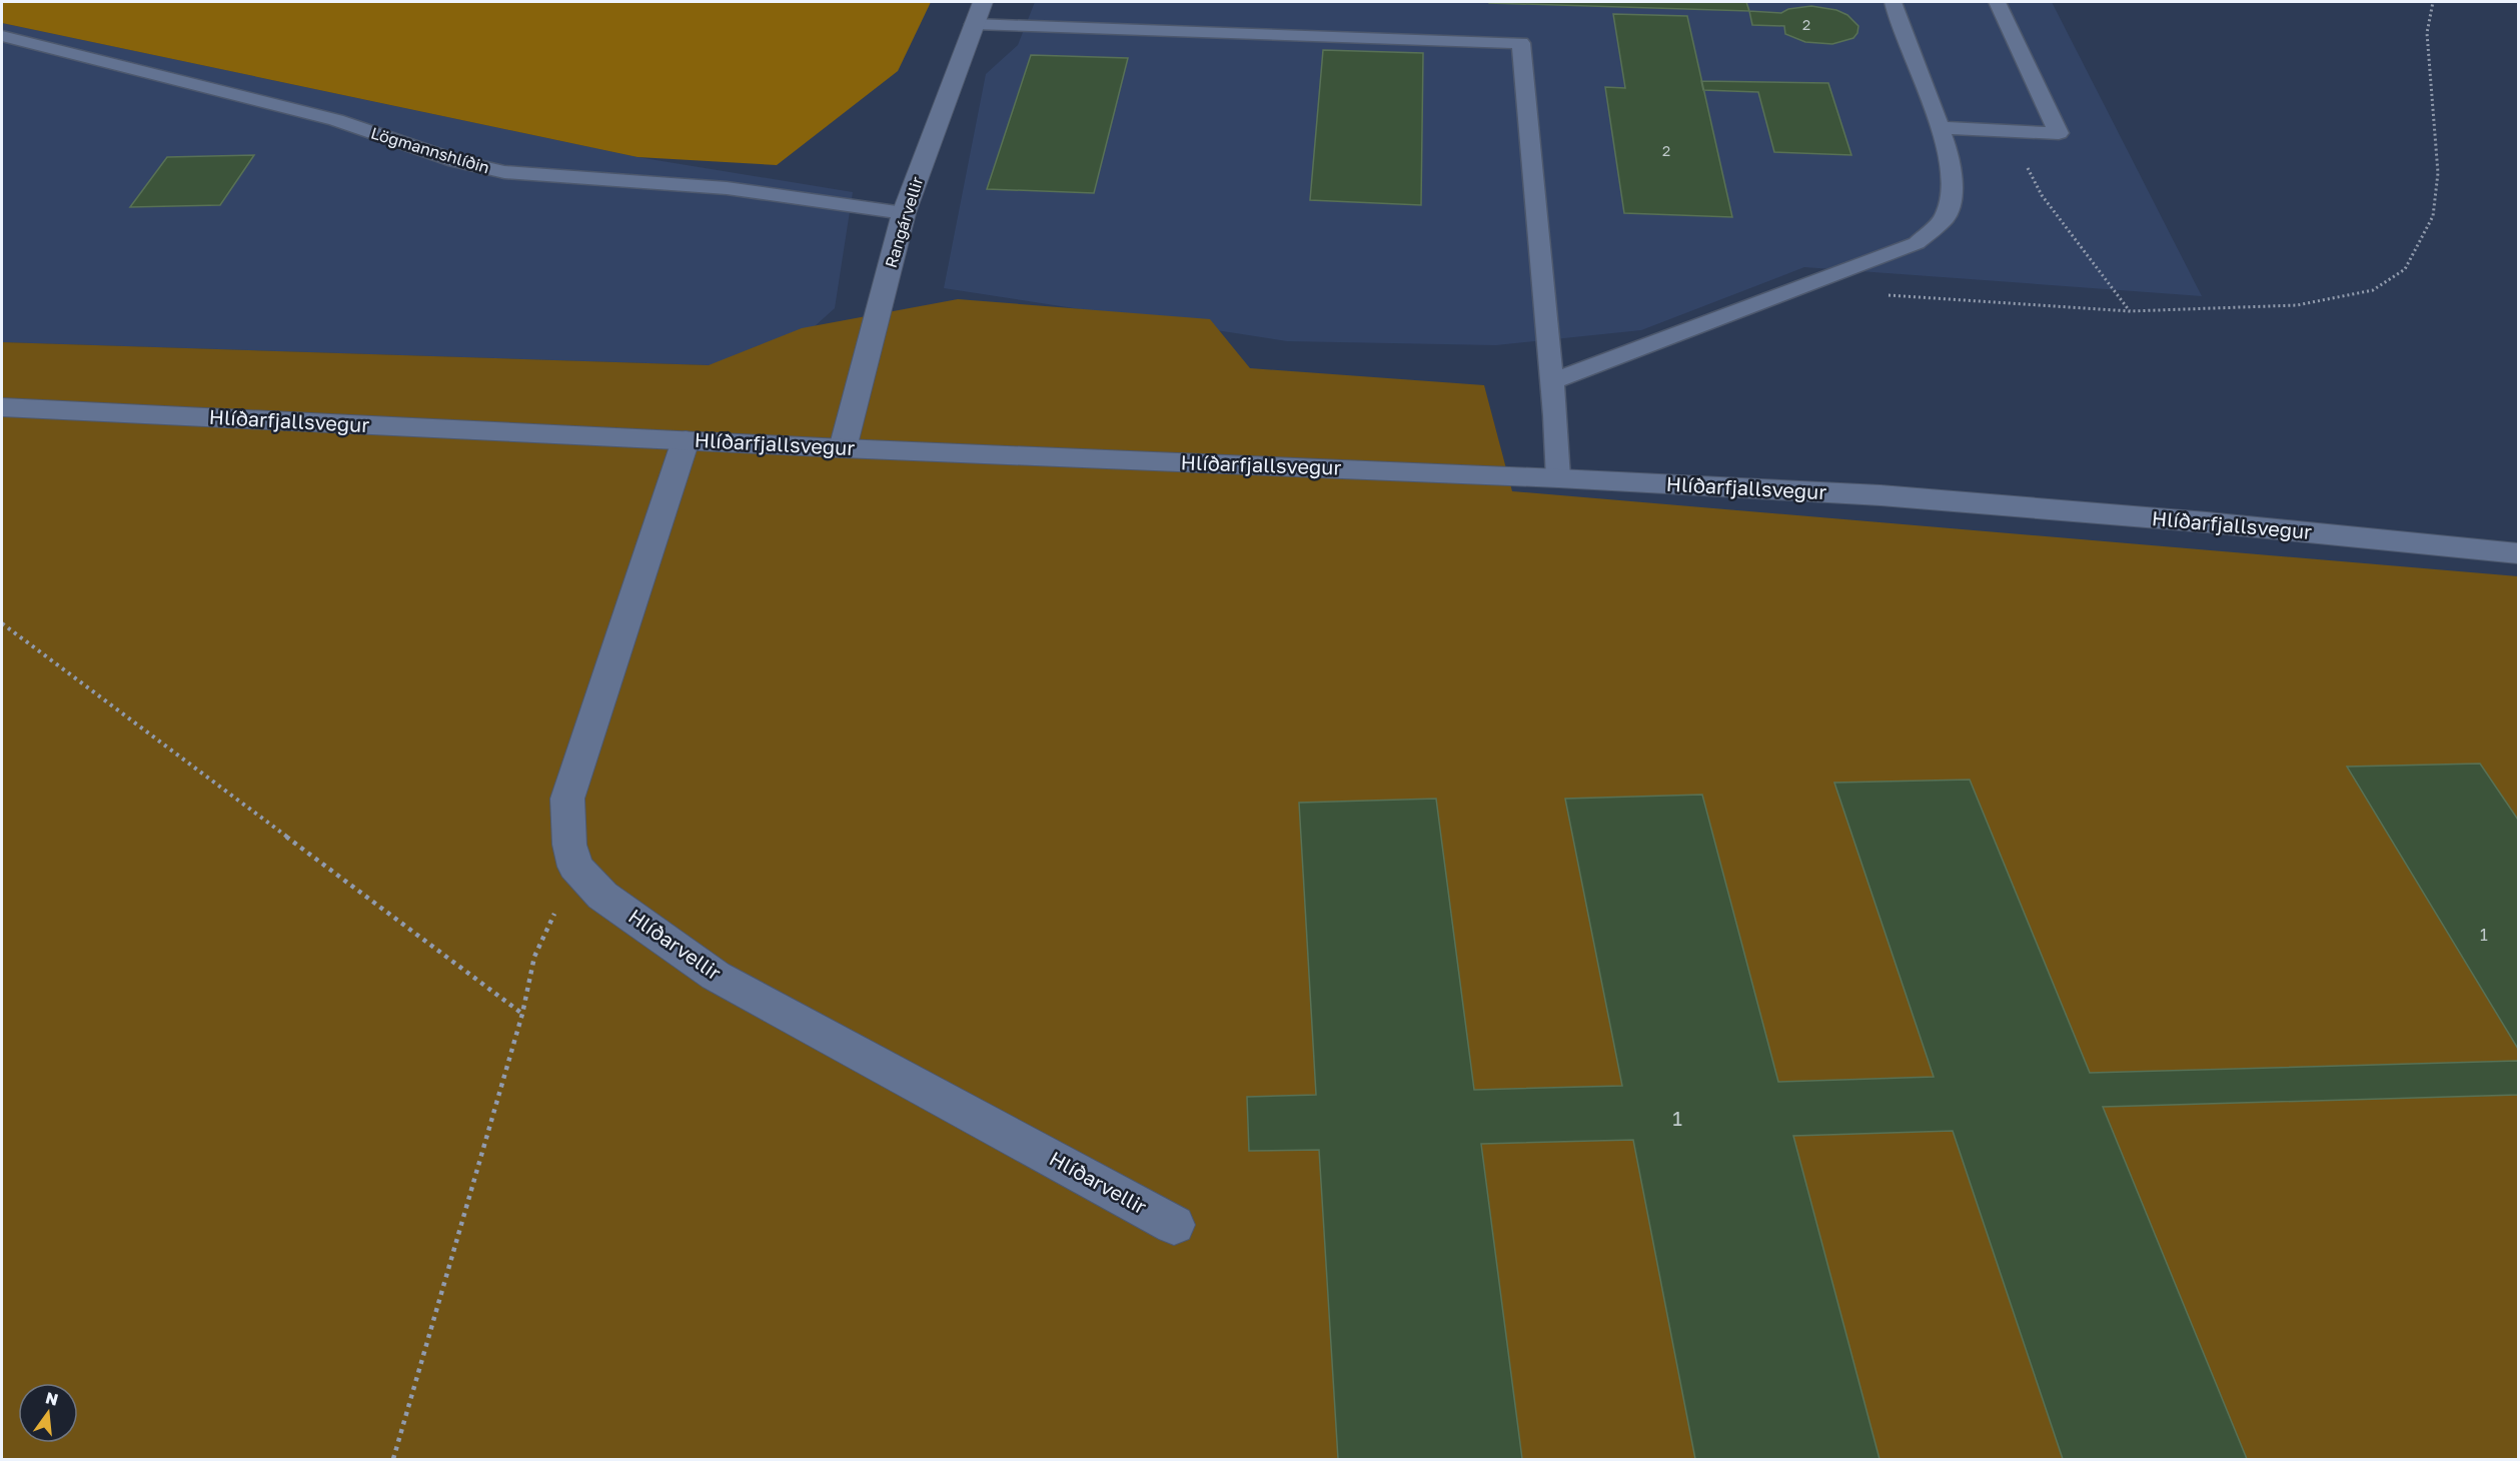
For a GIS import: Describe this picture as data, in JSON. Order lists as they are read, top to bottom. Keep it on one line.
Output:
{"streets":{"main road":["Rangárvellir","Hlíðarfjallsvegur","Hlíðarvellir"],"lane":["Lögmannshlíðin"]},"crossings":[["Lögmannshlíðin","Rangárvellir"],["Rangárvellir","Hlíðarfjallsvegur"],["Hlíðarfjallsvegur","Hlíðarvellir"]],"house_numbers":["2","2","1","1"],"north":"top"}
